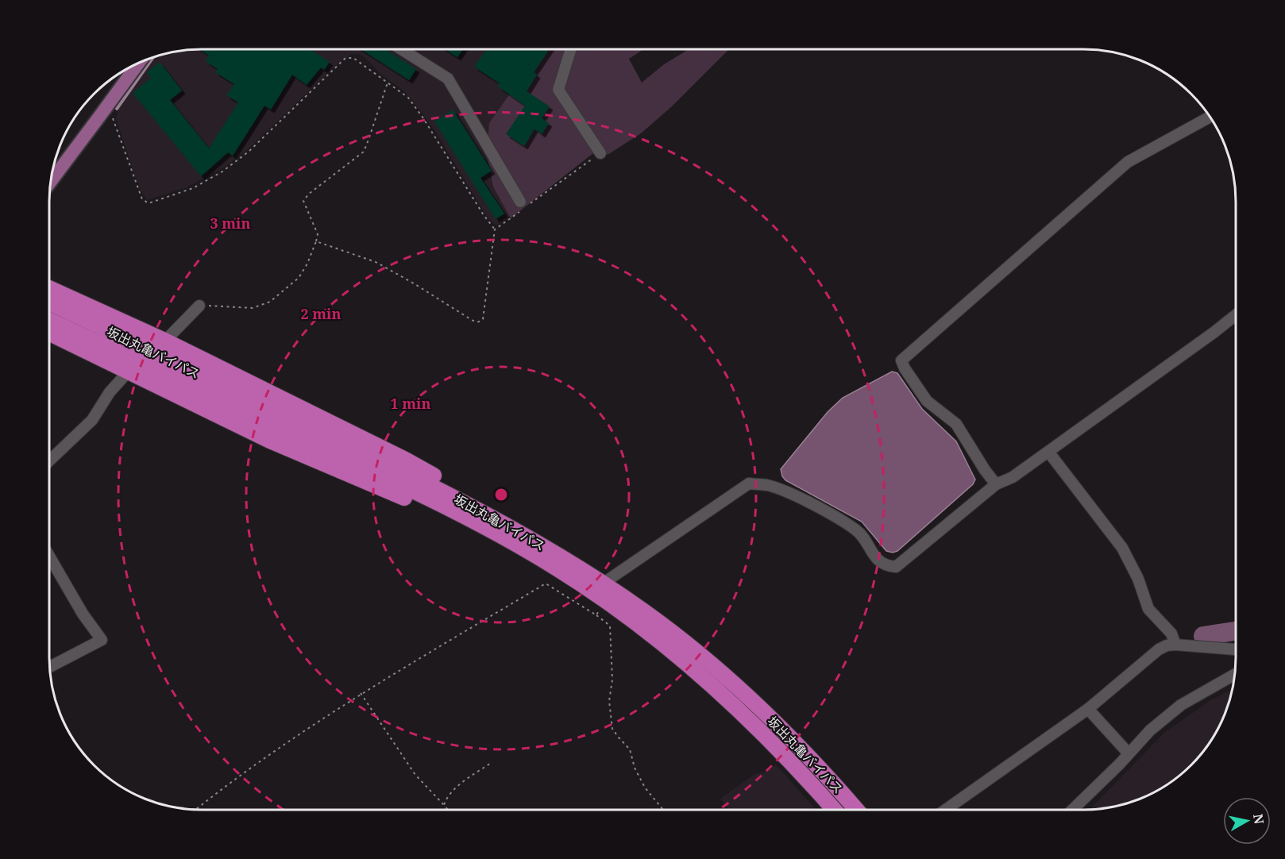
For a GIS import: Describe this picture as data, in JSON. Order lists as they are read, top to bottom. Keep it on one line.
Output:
{"streets":{"highway":["坂出丸亀バイパス"]},"north":"right","rings":["3 min","2 min","1 min"]}
